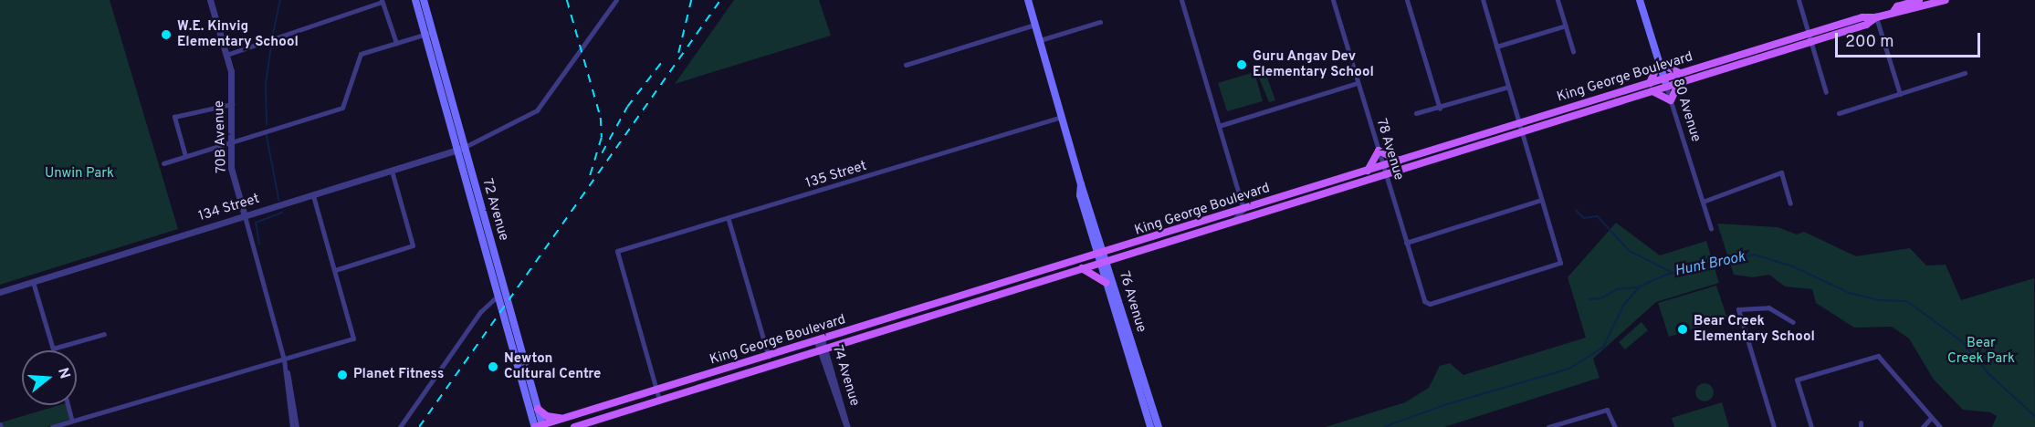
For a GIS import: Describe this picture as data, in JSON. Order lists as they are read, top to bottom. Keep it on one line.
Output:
{"streets":{"main road":["King George Boulevard","80 Avenue","72 Avenue","76 Avenue"],"street":["70B Avenue","78 Avenue","135 Street","134 Street","74 Avenue"]},"crossings":[["King George Boulevard","80 Avenue"],["King George Boulevard","78 Avenue"],["King George Boulevard","135 Street"],["King George Boulevard","72 Avenue"],["King George Boulevard","76 Avenue"],["King George Boulevard","74 Avenue"],["70B Avenue","134 Street"],["135 Street","76 Avenue"],["134 Street","72 Avenue"]],"water":["Hunt Brook"],"parks":["Unwin Park","Bear Creek Park"],"places":["W.E. Kinvig Elementary School","Guru Angav Dev Elementary School","Bear Creek Elementary School","Newton Cultural Centre","Planet Fitness"],"scale_bar":"200 m","north":"right"}
